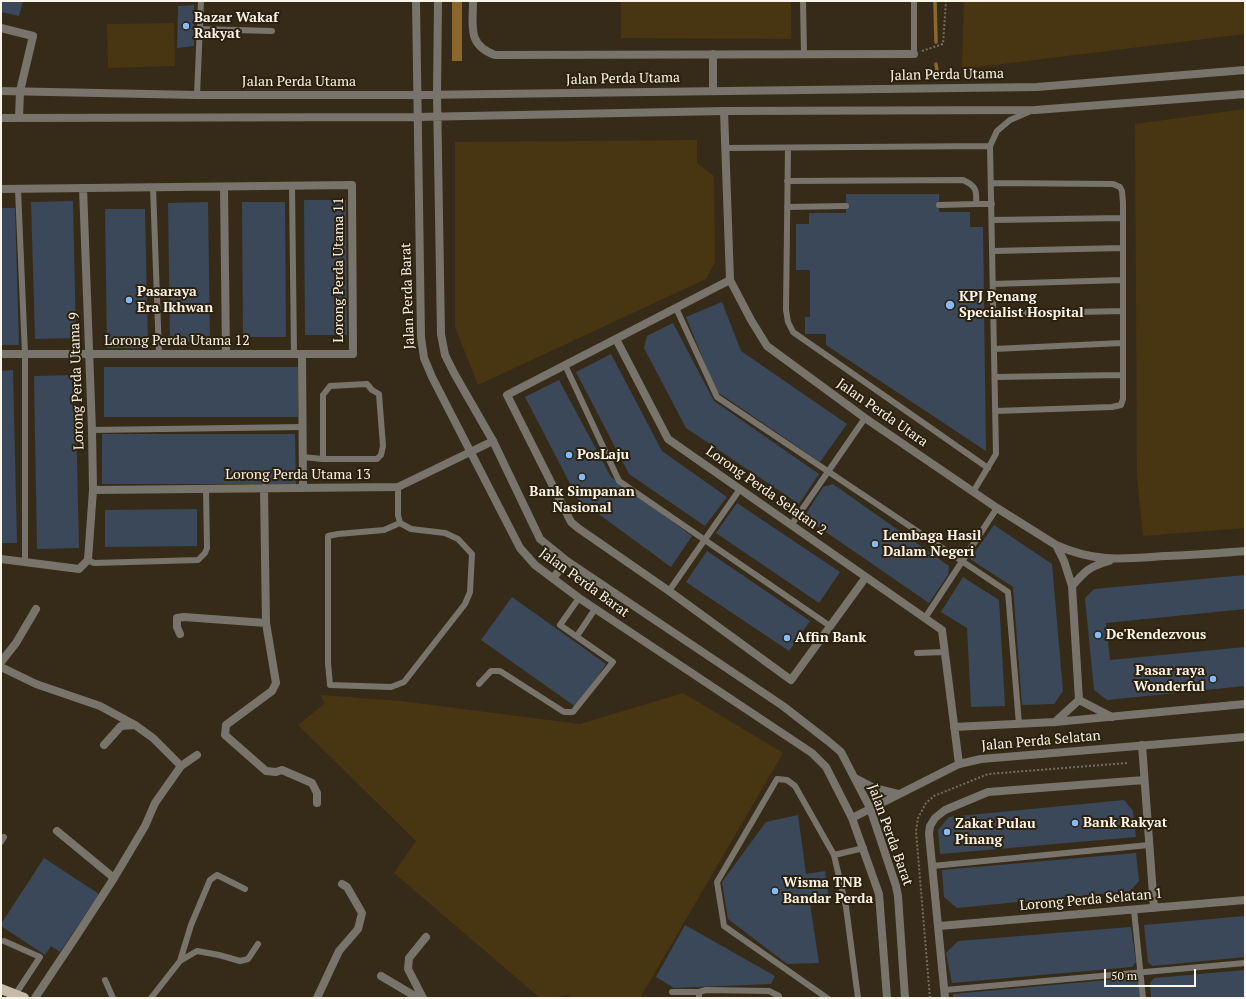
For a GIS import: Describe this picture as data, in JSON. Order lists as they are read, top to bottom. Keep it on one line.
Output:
{"streets":{"street":["Jalan Perda Utama","Lorong Perda Utama 11","Jalan Perda Barat","Lorong Perda Utama 12","Lorong Perda Utama 9","Jalan Perda Utara","Lorong Perda Utama 13","Lorong Perda Selatan 2","Jalan Perda Selatan","Lorong Perda Selatan 1"]},"crossings":[["Jalan Perda Utama","Jalan Perda Barat"],["Lorong Perda Utama 11","Lorong Perda Utama 12"],["Jalan Perda Barat","Lorong Perda Utama 13"],["Jalan Perda Barat","Jalan Perda Selatan"],["Lorong Perda Utama 12","Lorong Perda Utama 9"],["Lorong Perda Utama 9","Lorong Perda Utama 13"]],"places":["Bazar Wakaf Rakyat","Pasaraya Era Ikhwan","KPJ Penang Specialist Hospital","PosLaju","Bank Simpanan Nasional","Lembaga Hasil Dalam Negeri","De'Rendezvous","Affin Bank","Pasar raya Wonderful","Bank Rakyat","Zakat Pulau Pinang","Wisma TNB Bandar Perda"],"scale_bar":"50 m"}
